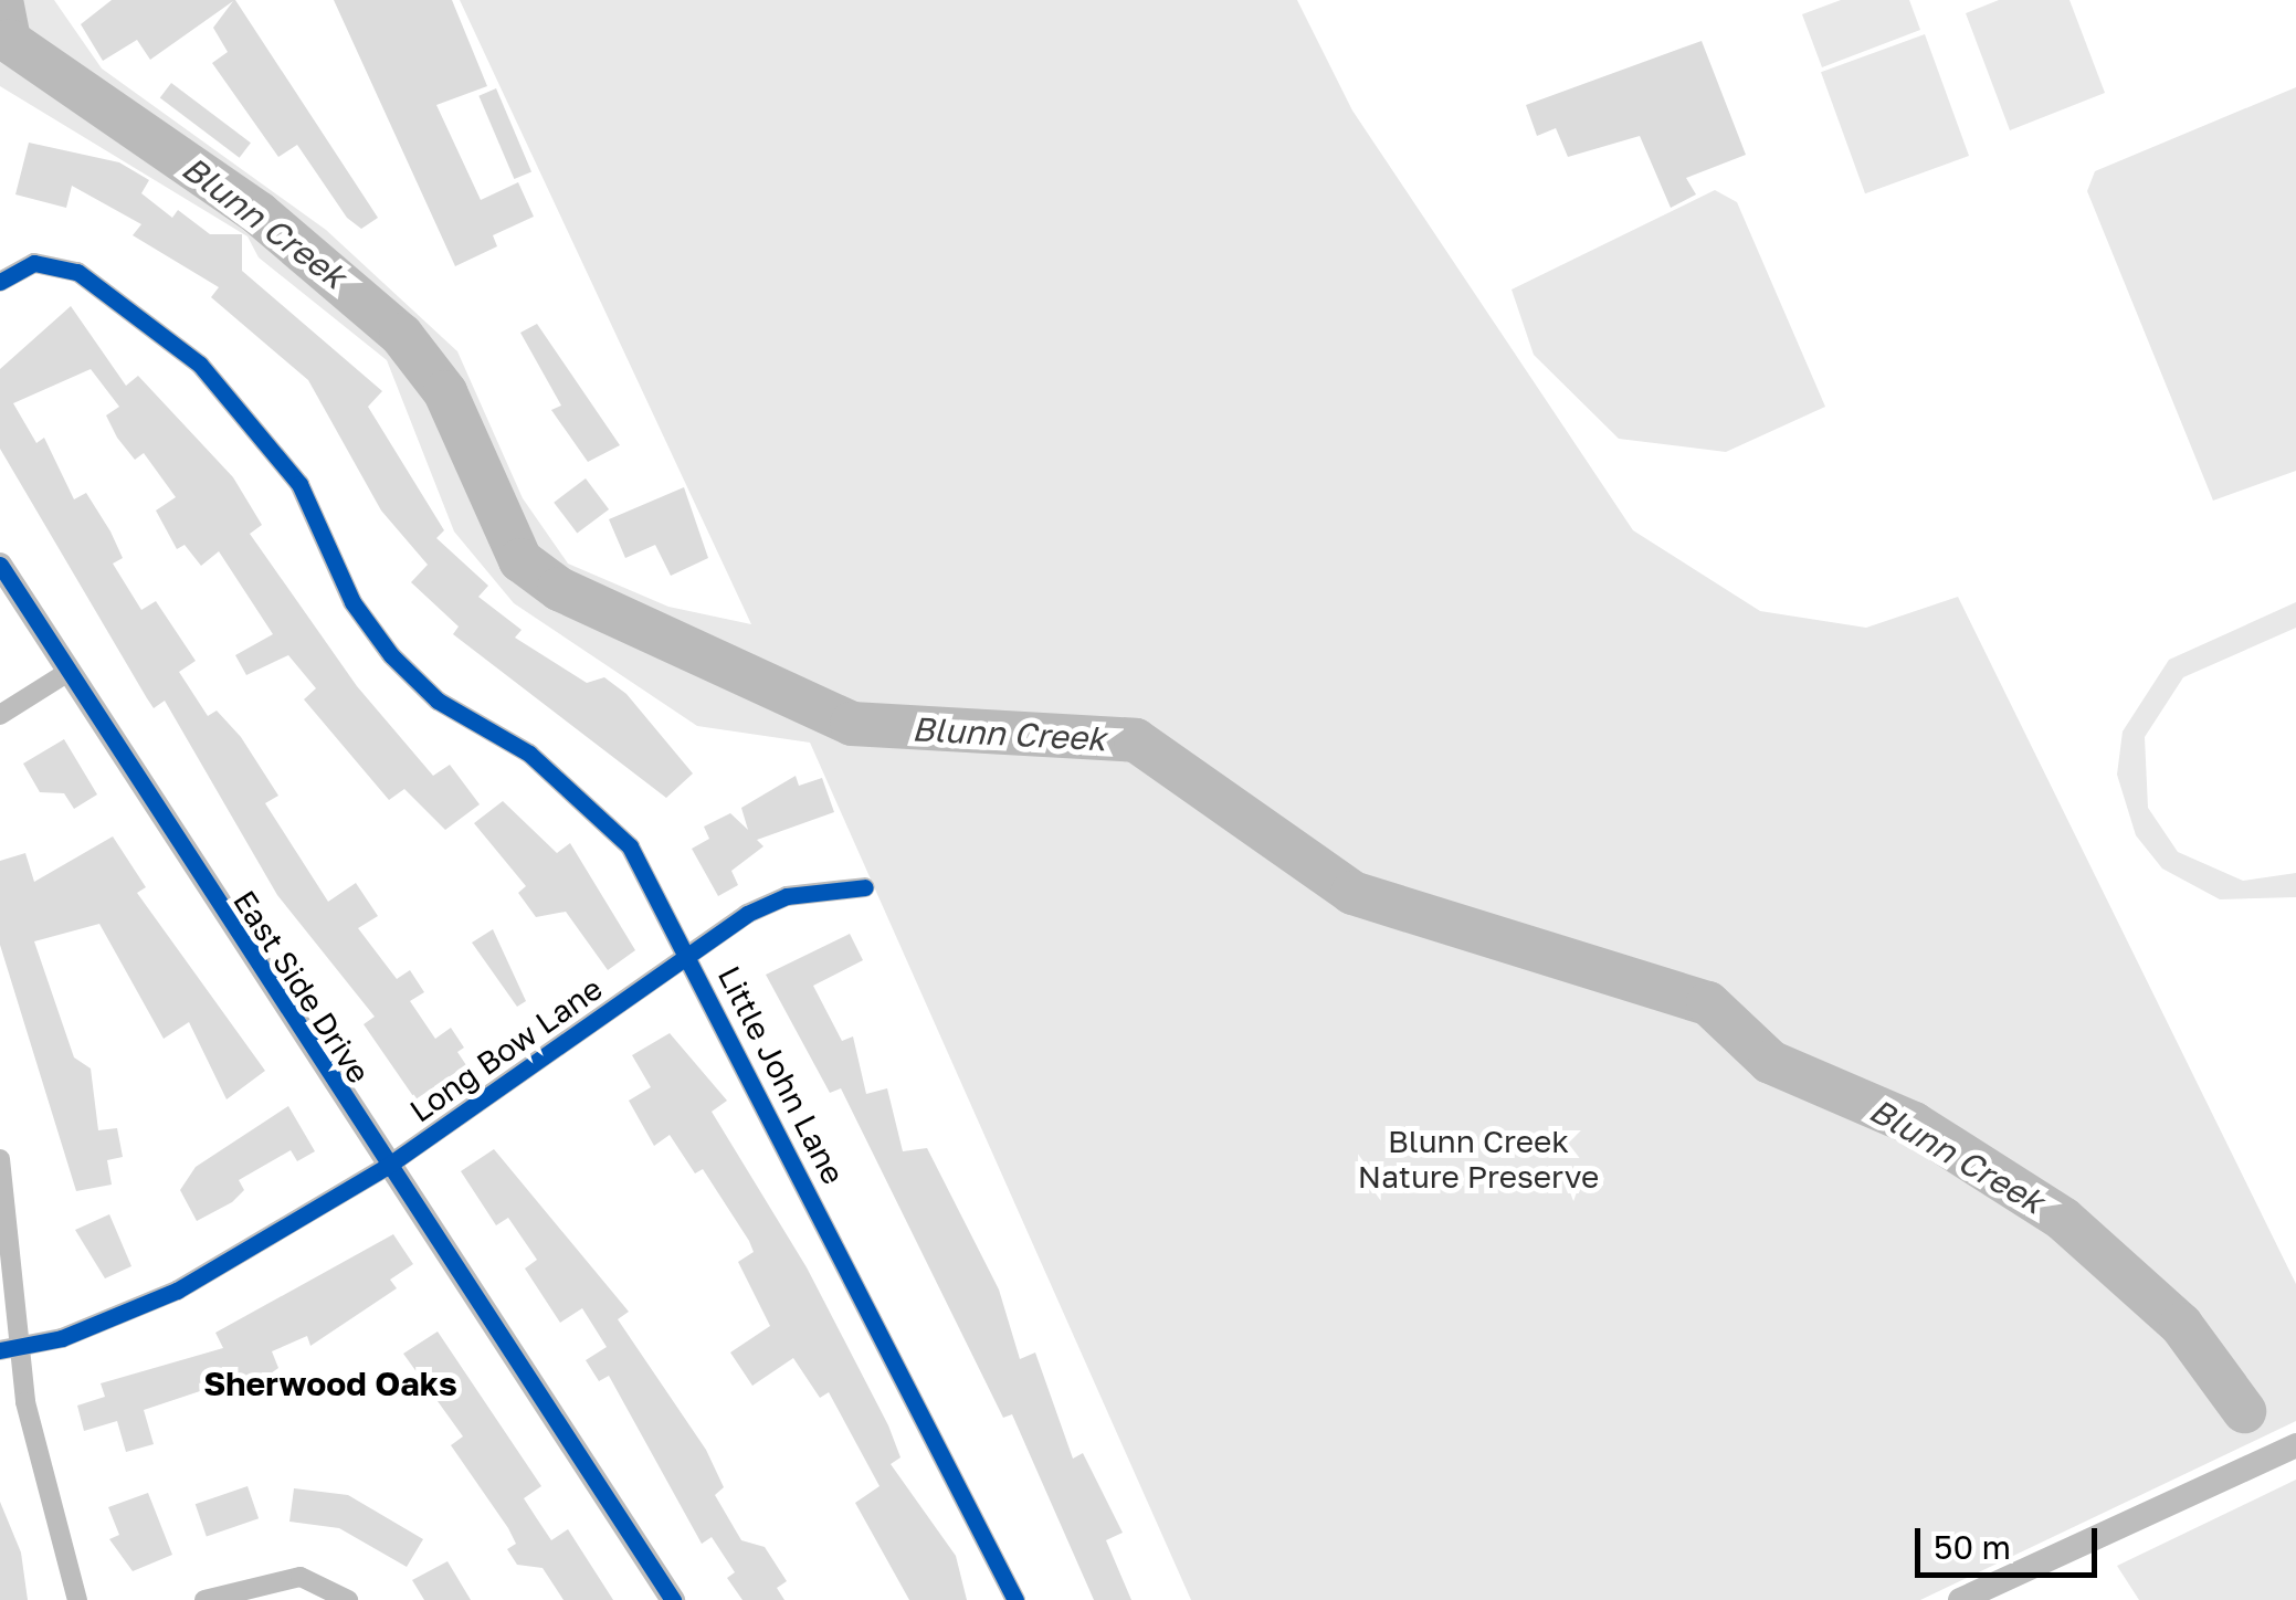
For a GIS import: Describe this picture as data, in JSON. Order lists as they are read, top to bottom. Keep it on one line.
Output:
{"streets":{"street":["East Side Drive","Long Bow Lane","Little John Lane"]},"crossings":[["East Side Drive","Long Bow Lane"],["Long Bow Lane","Little John Lane"]],"districts":["Sherwood Oaks"],"water":["Blunn Creek"],"parks":["Blunn Creek Nature Preserve"],"scale_bar":"50 m"}
